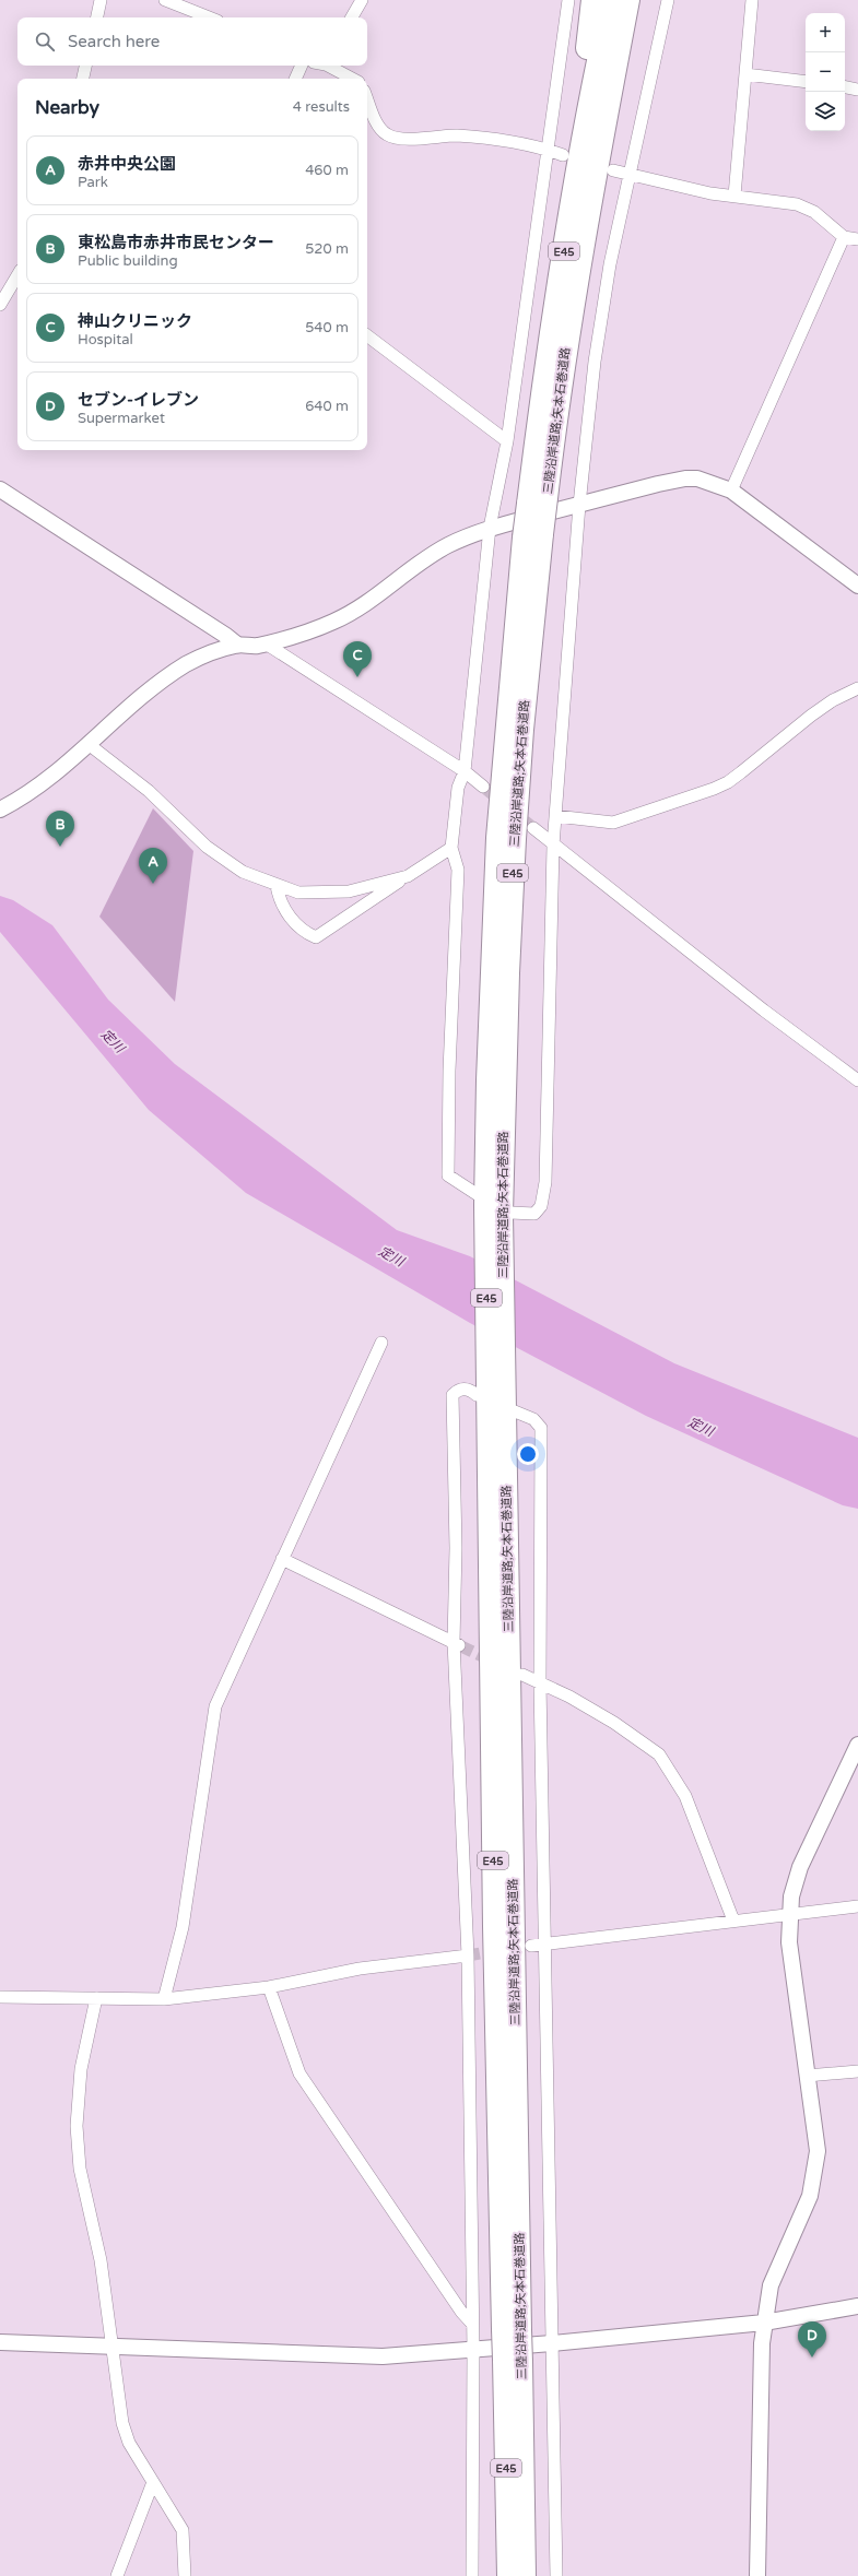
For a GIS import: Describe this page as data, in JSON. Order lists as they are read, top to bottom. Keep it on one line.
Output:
{"streets":{"highway":["E45","三陸沿岸道路;矢本石巻道路"]},"water":["定川"],"page":{"map_buttons":["+","−"],"search":"Search here","heading":["Nearby","4 results"],"list":[{"mark":"A","name":"赤井中央公園","note":"Park","value":"460 m"},{"mark":"B","name":"東松島市赤井市民センター","note":"Public building","value":"520 m"},{"mark":"C","name":"神山クリニック","note":"Hospital","value":"540 m"},{"mark":"D","name":"セブン-イレブン","note":"Supermarket","value":"640 m"}],"pins":["C","B","A","D"]}}
